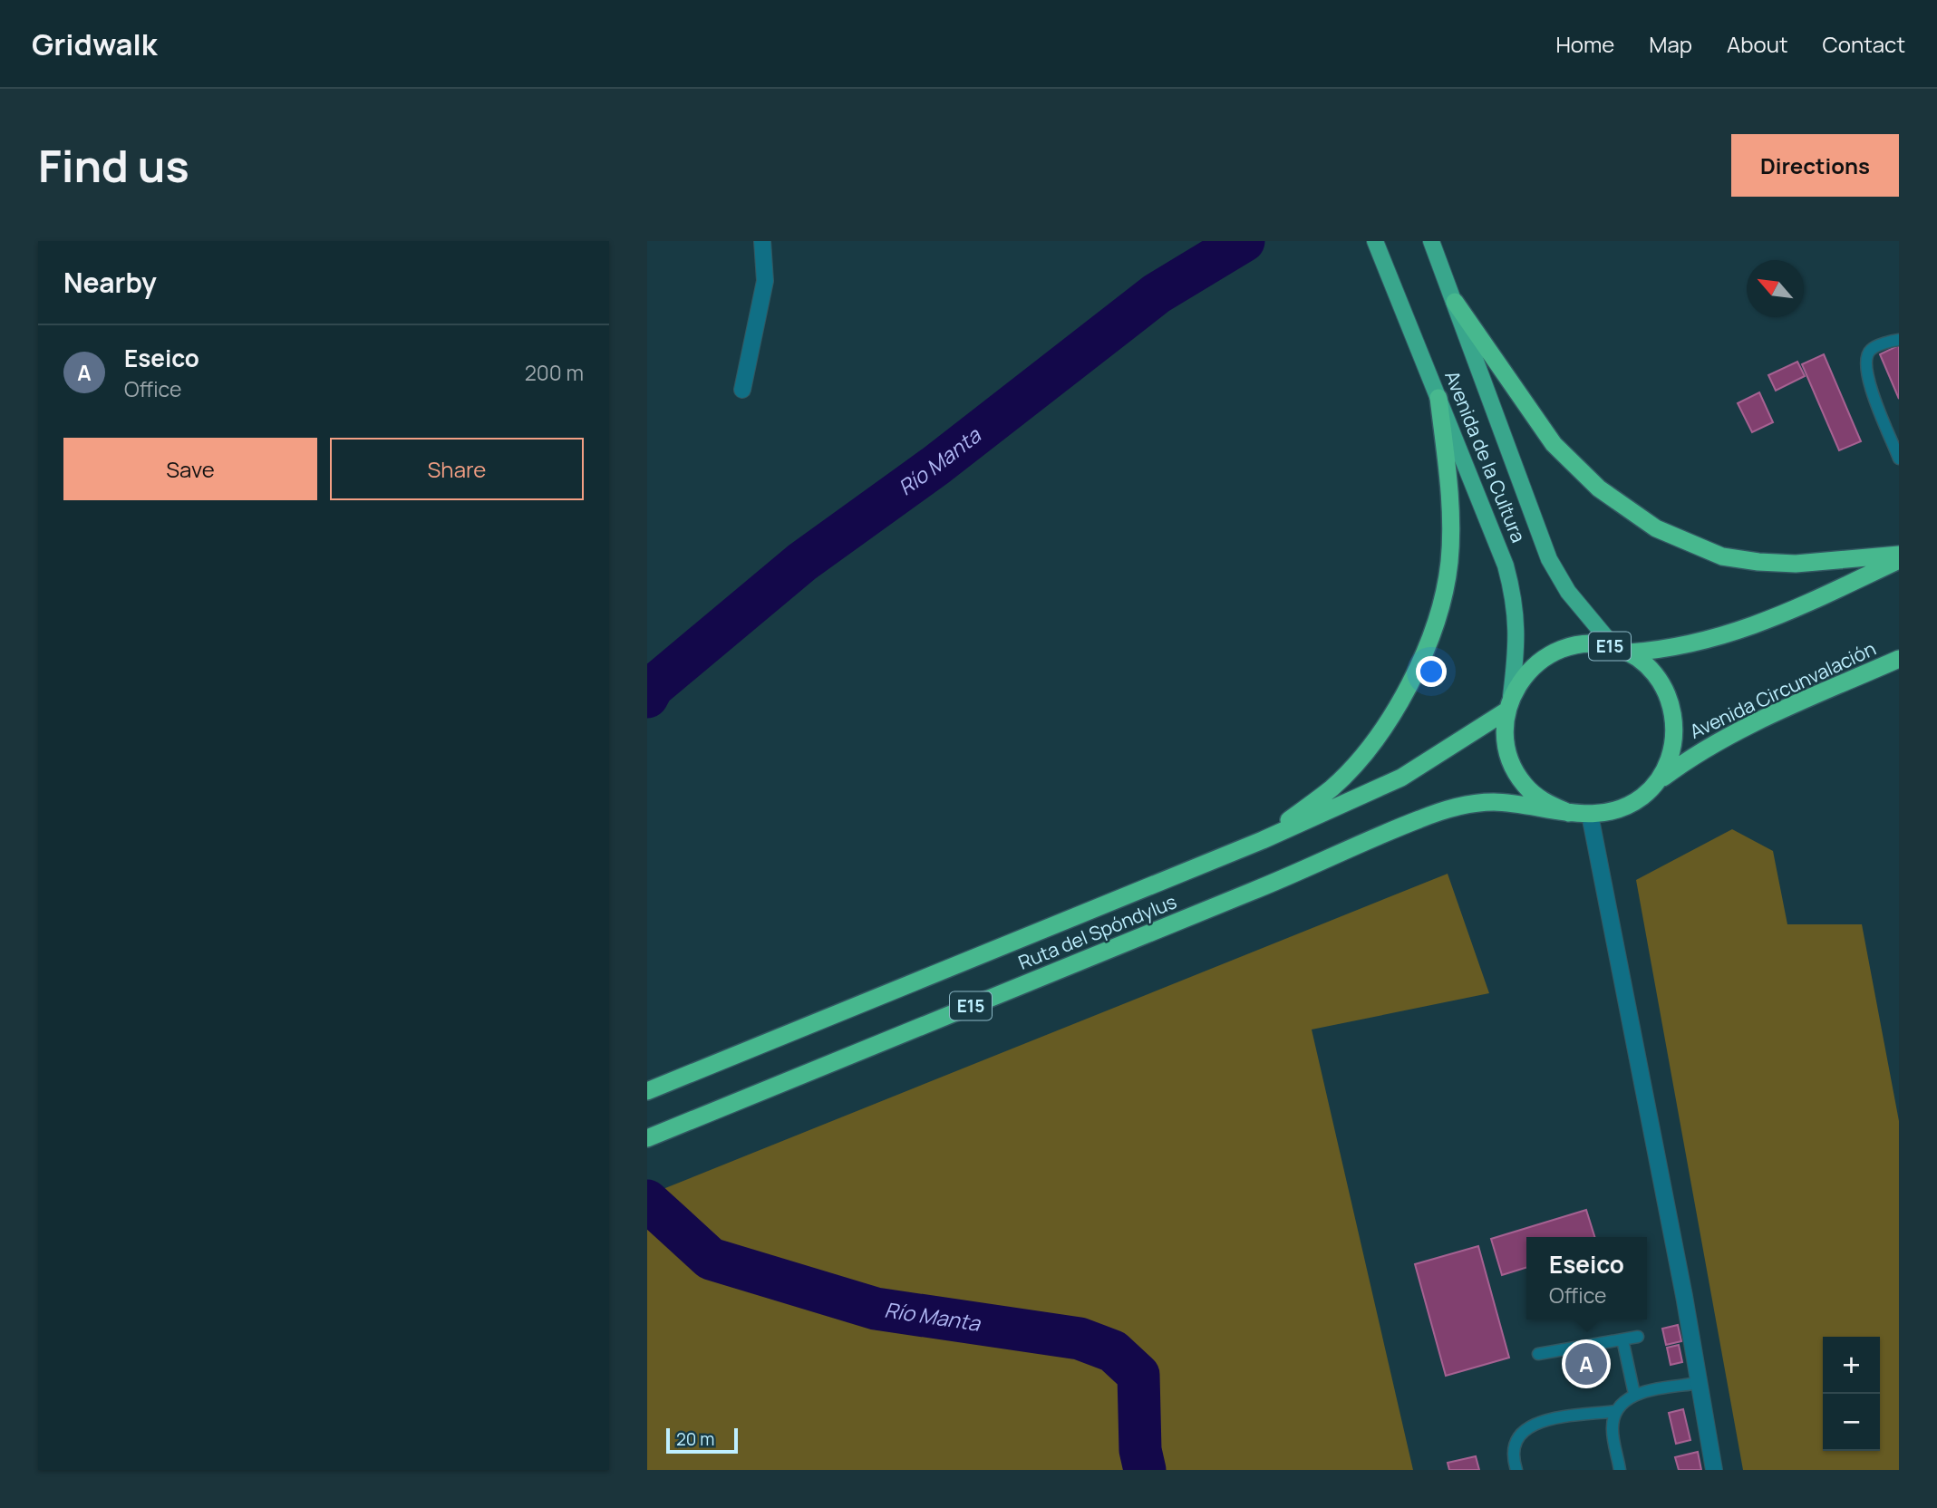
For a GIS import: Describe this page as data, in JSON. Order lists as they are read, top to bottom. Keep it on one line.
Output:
{"streets":{"highway":["E15","Avenida Circunvalación","Ruta del Spóndylus"],"main road":["Avenida de la Cultura"]},"crossings":[["Avenida de la Cultura","E15"],["Avenida de la Cultura","Avenida Circunvalación"],["Avenida de la Cultura","Ruta del Spóndylus"],["E15","Avenida Circunvalación"],["E15","Ruta del Spóndylus"],["Avenida Circunvalación","Ruta del Spóndylus"]],"water":["Río Manta"],"scale_bar":"20 m","north":"top left","page":{"header":"Gridwalk","nav":["Home","Map","About","Contact"],"buttons":["Directions",["Save","Share"]],"title":"Find us","heading":"Nearby","list":[{"mark":"A","name":"Eseico","note":"Office","value":"200 m"}],"popup":["Eseico","Office"],"map_buttons":["+","−"],"pins":"A","scale":"20 m"}}
